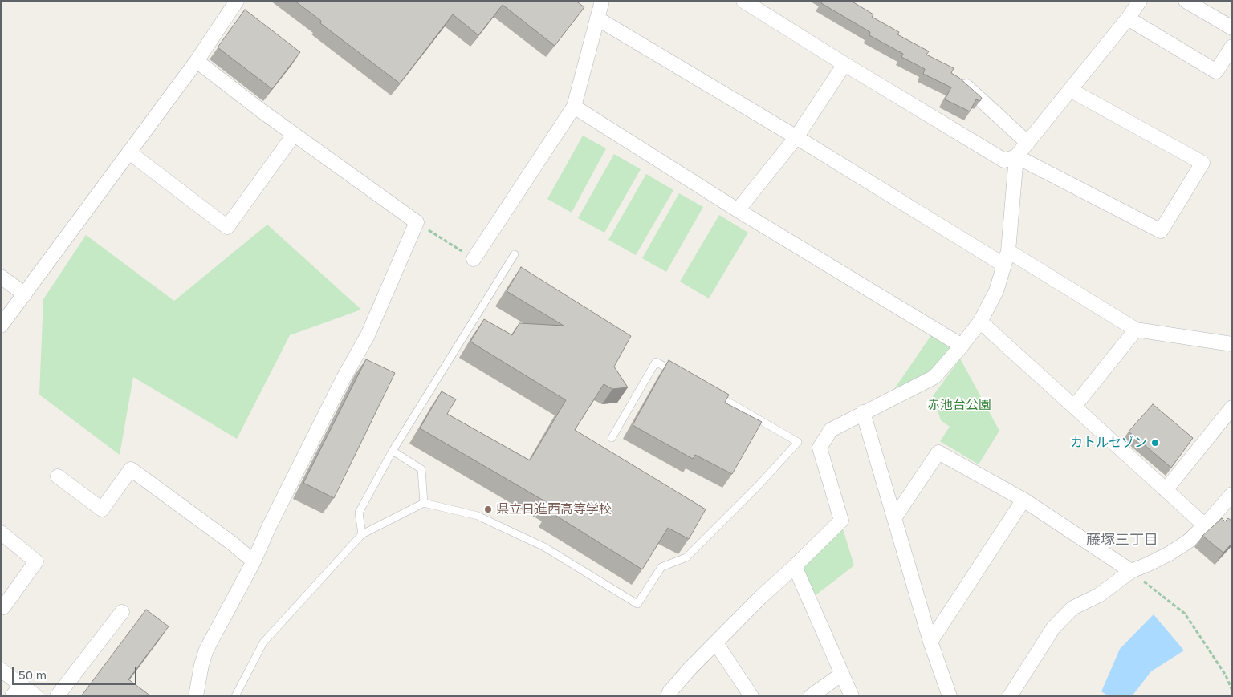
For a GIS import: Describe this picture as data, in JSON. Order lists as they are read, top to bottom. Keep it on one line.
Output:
{"districts":["藤塚三丁目"],"parks":["赤池台公園"],"places":["カトルセゾン","県立日進西高等学校"],"scale_bar":"50 m"}
